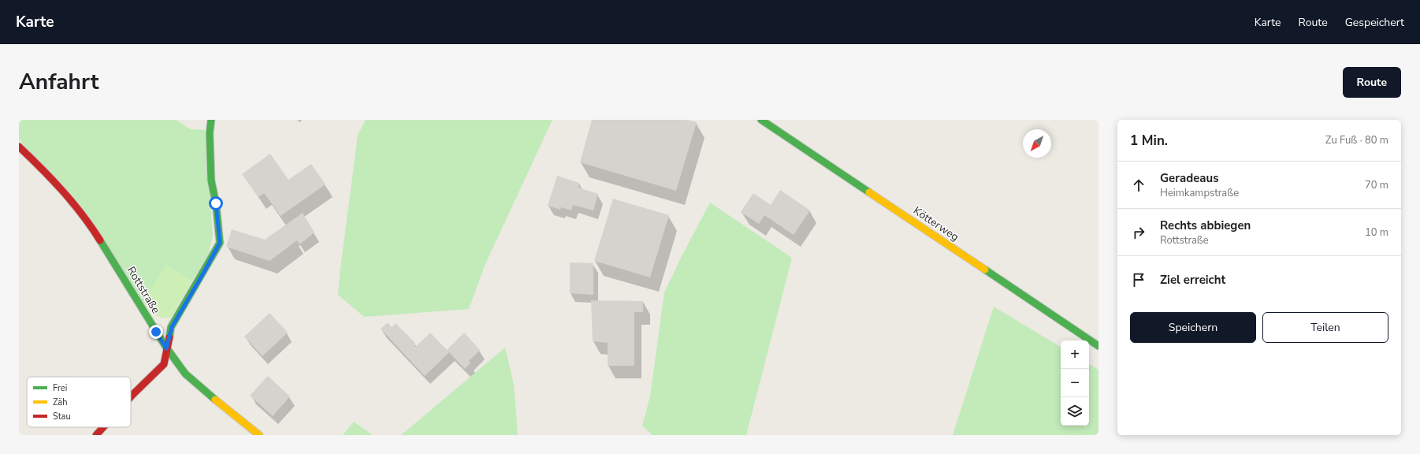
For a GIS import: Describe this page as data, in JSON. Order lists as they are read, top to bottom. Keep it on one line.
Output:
{"streets":{"street":["Kötterweg","Rottstraße"]},"legend":["Frei","Zäh","Stau"],"north":"bottom left","page":{"header":"Karte","nav":["Karte","Route","Gespeichert"],"title":"Anfahrt","buttons":["Route",["Speichern","Teilen"]],"heading":["1 Min.","Zu Fuß · 80 m"],"list":[["Geradeaus","Heimkampstraße","70 m"],["Rechts abbiegen","Rottstraße","10 m"],"Ziel erreicht"],"map_buttons":["+","−"]}}
